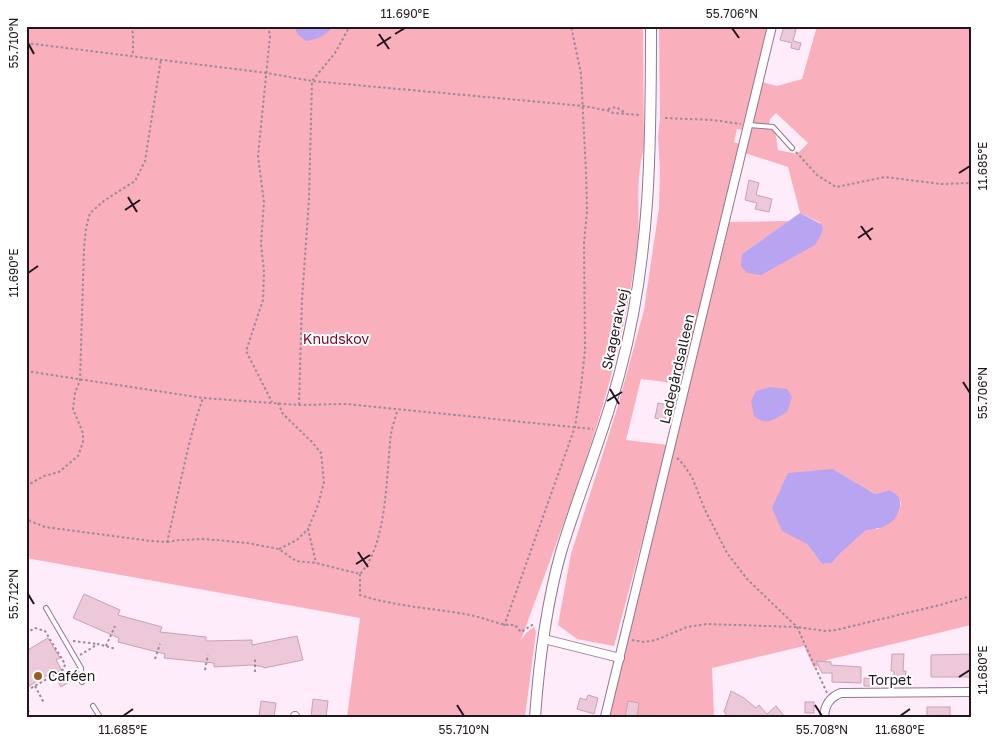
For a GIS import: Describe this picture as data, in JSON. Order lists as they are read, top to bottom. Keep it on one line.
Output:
{"streets":{"street":["Skagerakvej","Ladegårdsalleen","Torpet"]},"parks":["Knudskov"],"places":["Caféen"],"coordinates":["11.690°E","55.706°N","55.710°N","11.685°E","55.712°N","11.680°E","55.708°N"]}
